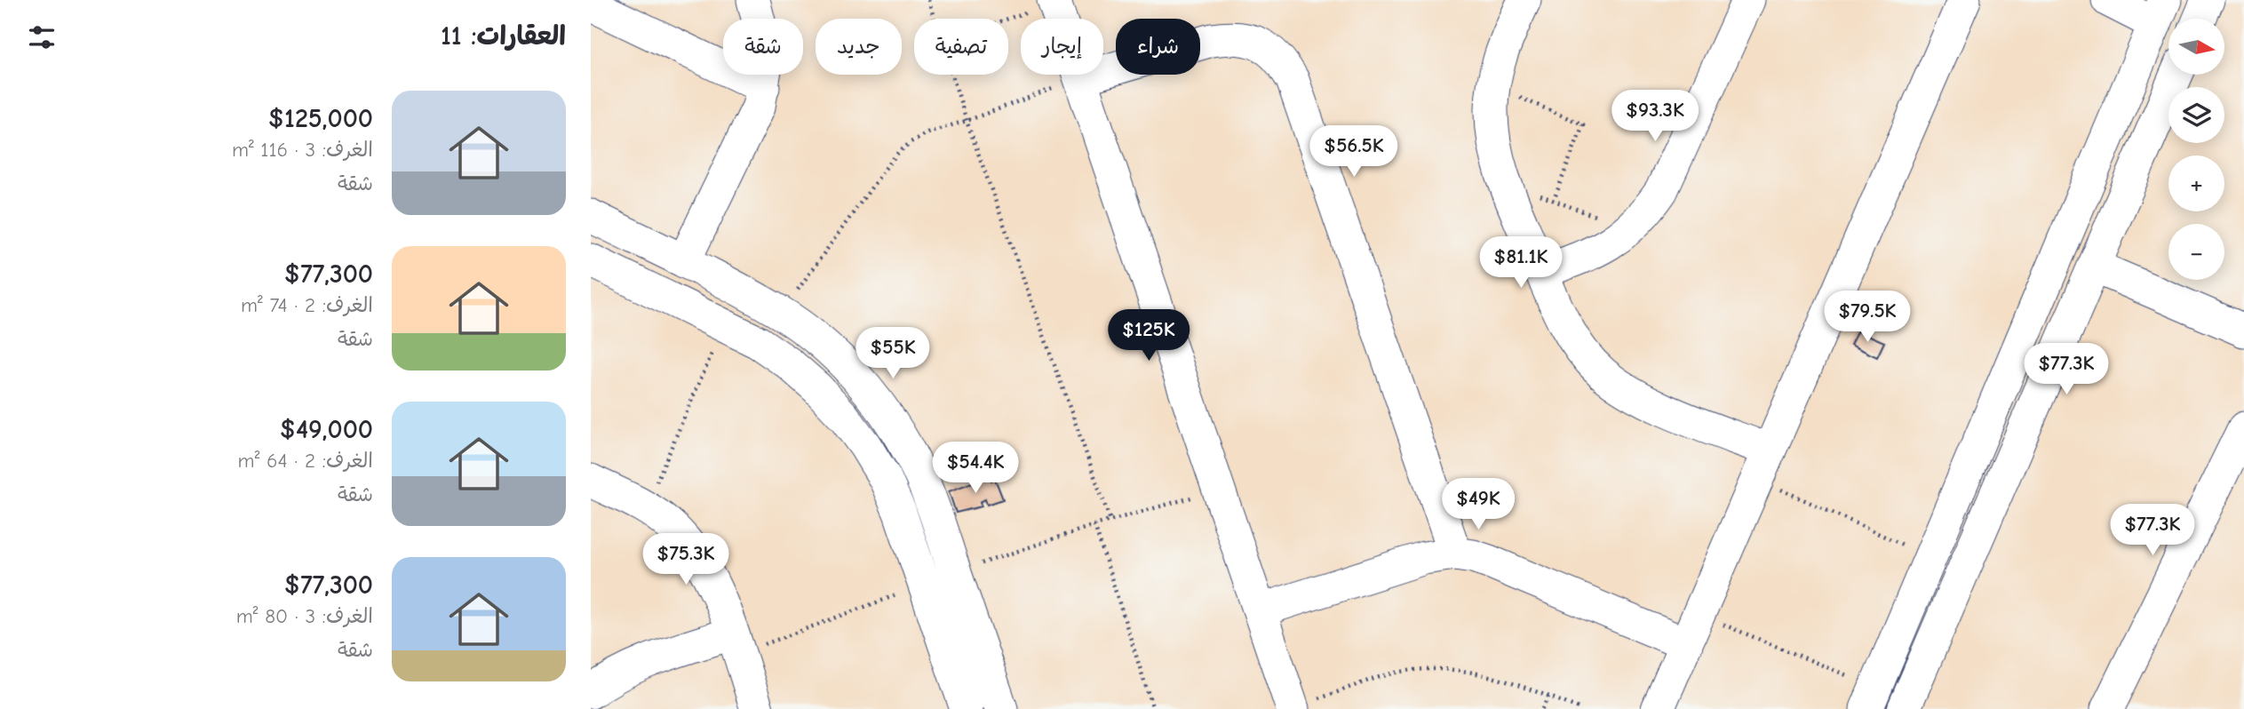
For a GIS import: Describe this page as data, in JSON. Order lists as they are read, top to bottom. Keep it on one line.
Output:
{"north":"right","page":{"heading":"العقارات: 11","map_buttons":["+","−"],"chip":["شراء","إيجار","تصفية","جديد","شقة"],"list":[{"name":"$125,000","note":"الغرف: 3 · 116 m² · شقة"},{"name":"$77,300","note":"الغرف: 2 · 74 m² · شقة"},{"name":"$49,000","note":"الغرف: 2 · 64 m² · شقة"},{"name":"$77,300","note":"الغرف: 3 · 80 m² · شقة"}],"price":["$93.3K","$56.5K","$81.1K","$79.5K","$125K","$55K","$77.3K","$54.4K","$49K","$77.3K","$75.3K"]}}
